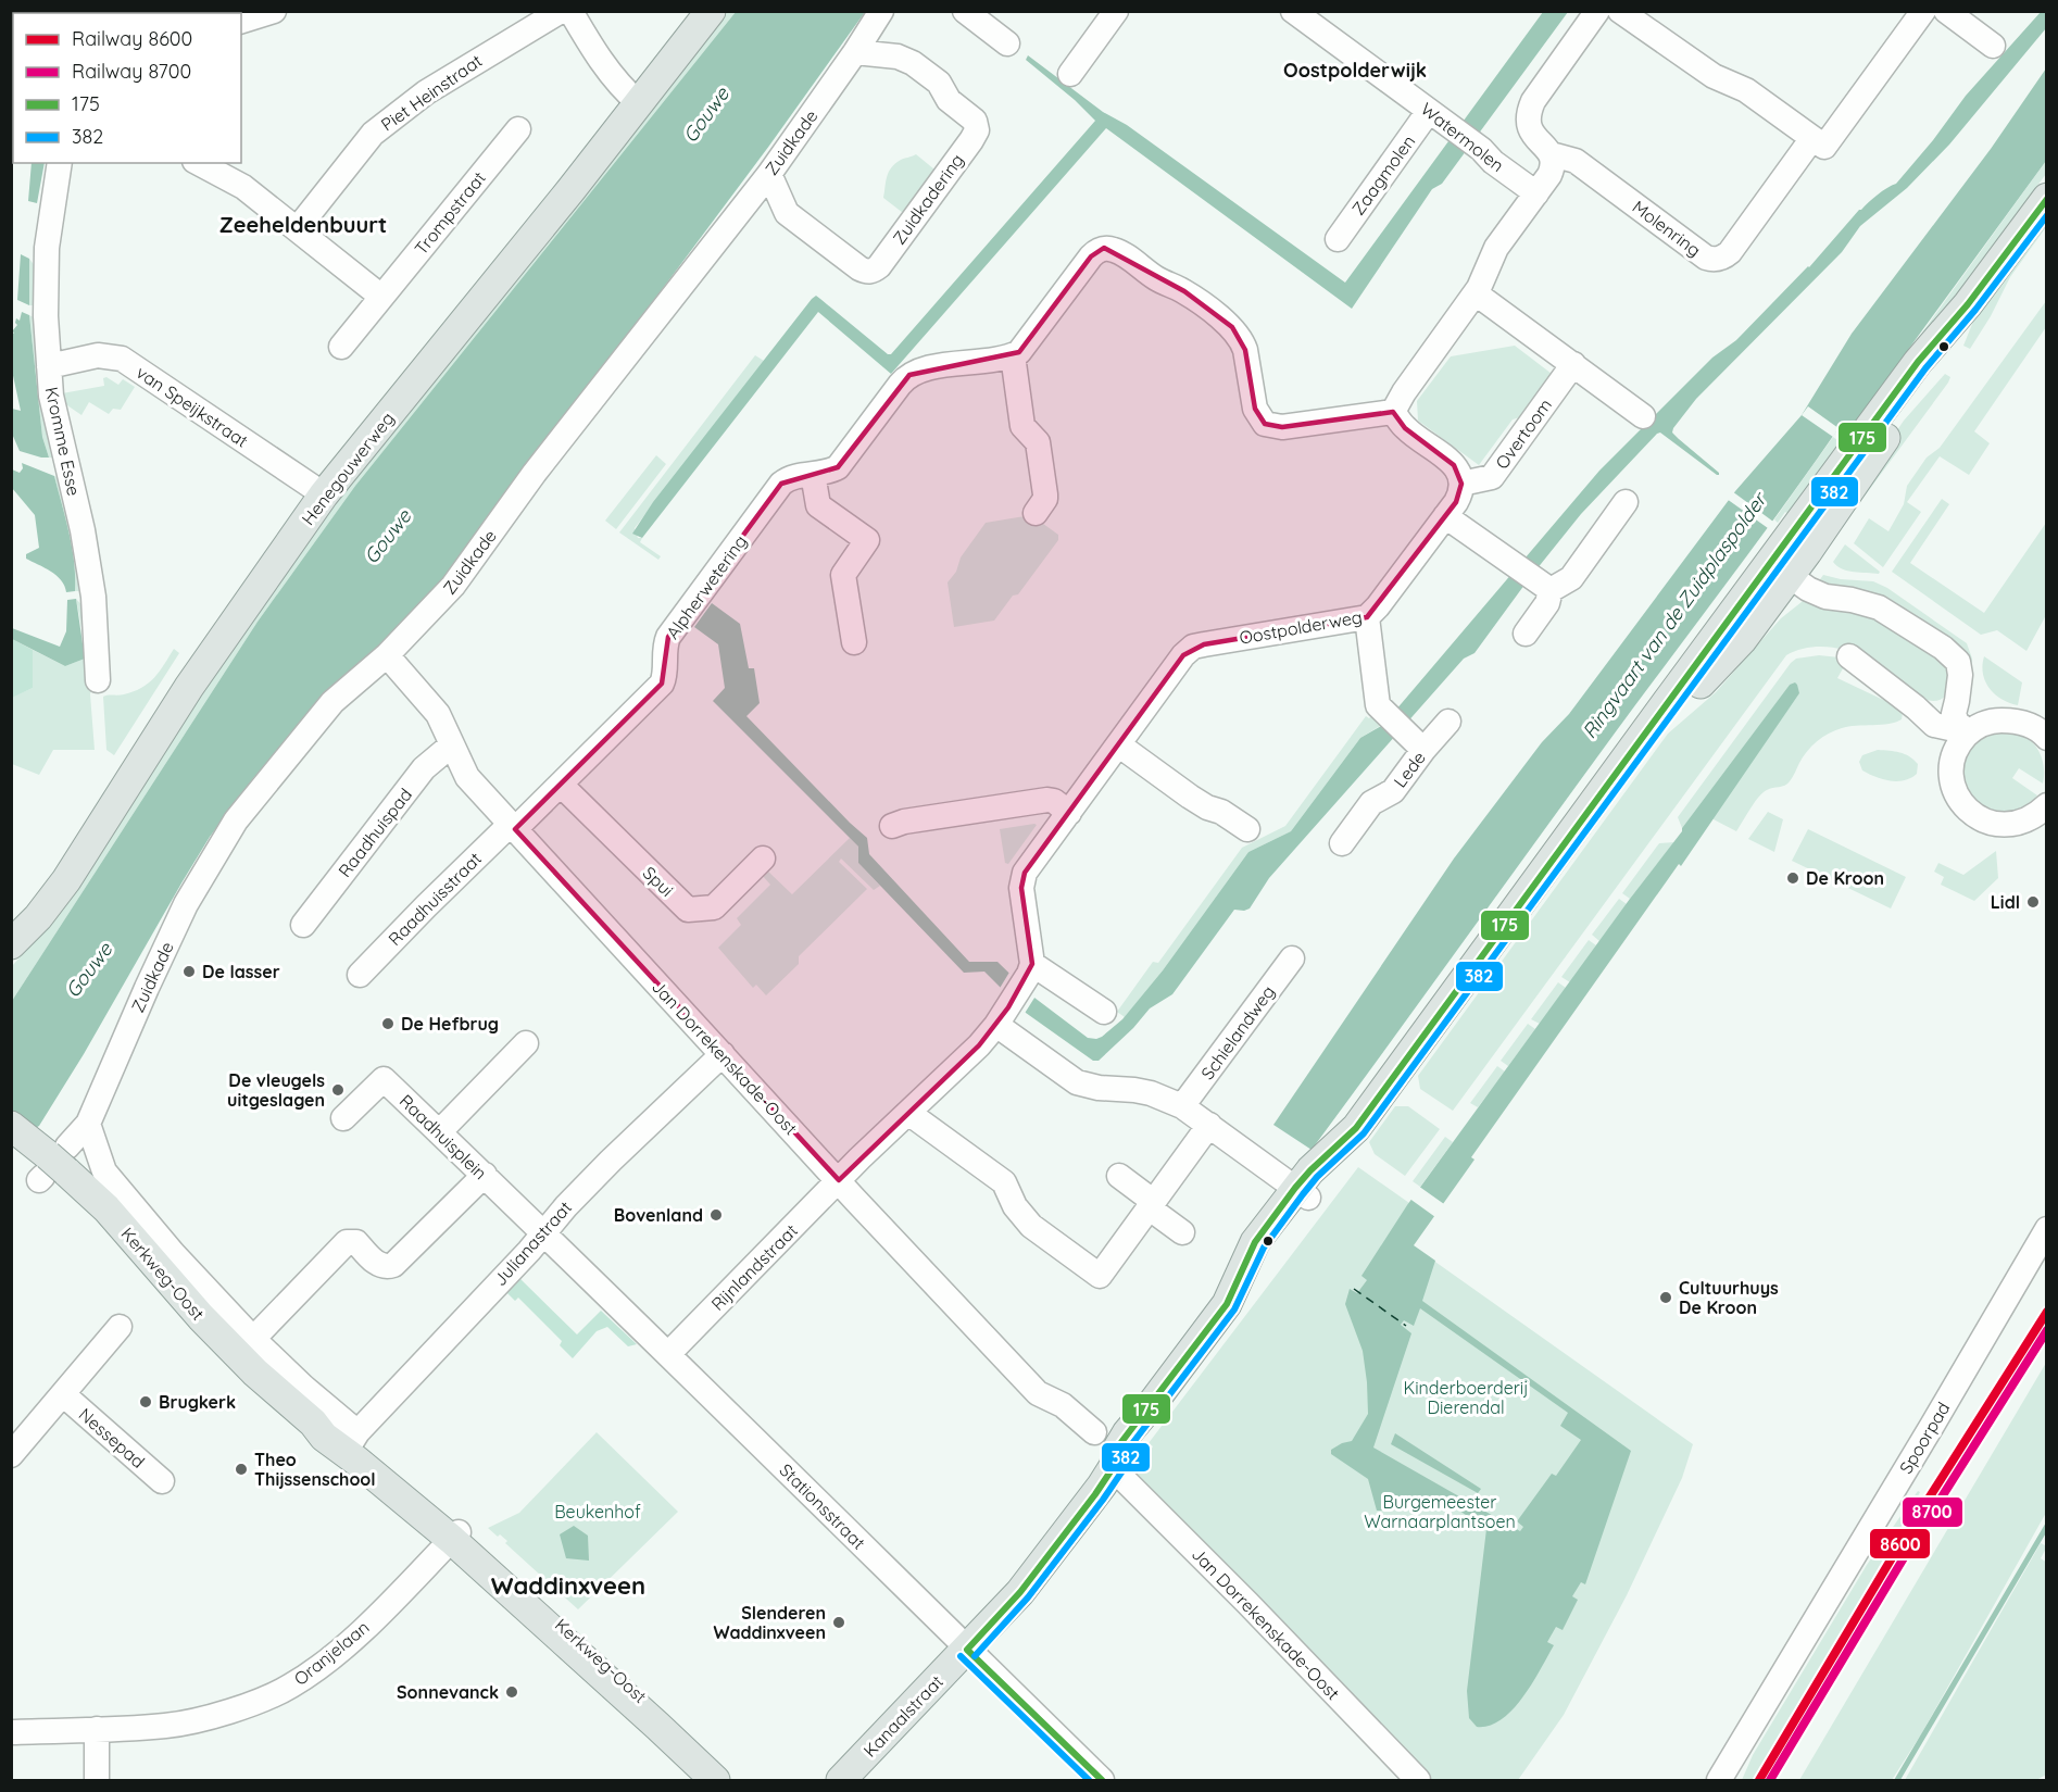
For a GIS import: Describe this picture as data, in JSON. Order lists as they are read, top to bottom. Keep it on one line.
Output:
{"streets":{"main road":["Henegouwerweg","Kerkweg-Oost","Kanaalstraat"],"street":["Piet Heinstraat","Watermolen","Zuidkade","Zaagmolen","Zuidkadering","Trompstraat","Molenring","van Speijkstraat","Overtoom","Kromme Esse","Alpherwetering","Oostpolderweg","Lede","Raadhuispad","Spui","Raadhuisstraat","Schielandweg","Jan Dorrekenskade-Oost","Raadhuisplein","Julianastraat","Rijnlandstraat","Nessepad","Spoorpad","Stationsstraat","Oranjelaan"]},"crossings":[["Watermolen","Zaagmolen"],["Zuidkade","Zuidkadering"],["Zuidkade","Jan Dorrekenskade-Oost"],["Zuidkade","Kerkweg-Oost"],["van Speijkstraat","Kromme Esse"],["van Speijkstraat","Henegouwerweg"],["Overtoom","Oostpolderweg"],["Alpherwetering","Spui"],["Alpherwetering","Raadhuisstraat"],["Alpherwetering","Jan Dorrekenskade-Oost"],["Raadhuispad","Jan Dorrekenskade-Oost"],["Raadhuisstraat","Jan Dorrekenskade-Oost"],["Jan Dorrekenskade-Oost","Julianastraat"],["Jan Dorrekenskade-Oost","Rijnlandstraat"],["Jan Dorrekenskade-Oost","Kanaalstraat"],["Raadhuisplein","Julianastraat"],["Raadhuisplein","Stationsstraat"],["Julianastraat","Kerkweg-Oost"],["Julianastraat","Stationsstraat"],["Rijnlandstraat","Stationsstraat"],["Kerkweg-Oost","Oranjelaan"],["Stationsstraat","Kanaalstraat"]],"districts":["Oostpolderwijk","Zeeheldenbuurt","Waddinxveen"],"water":["Gouwe","Ringvaart van de Zuidplaspolder"],"parks":["Kinderboerderij Dierendal","Burgemeester Warnaarplantsoen","Beukenhof"],"places":["De Kroon","Lidl","De lasser","De Hefbrug","De vleugels uitgeslagen","Bovenland","Cultuurhuys De Kroon","Brugkerk","Theo Thijssenschool","Slenderen Waddinxveen","Sonnevanck"],"lines":["transit line 175","transit line 382","rail line 8600","rail line 8700"],"legend":["Railway 8600","Railway 8700","175","382"]}
